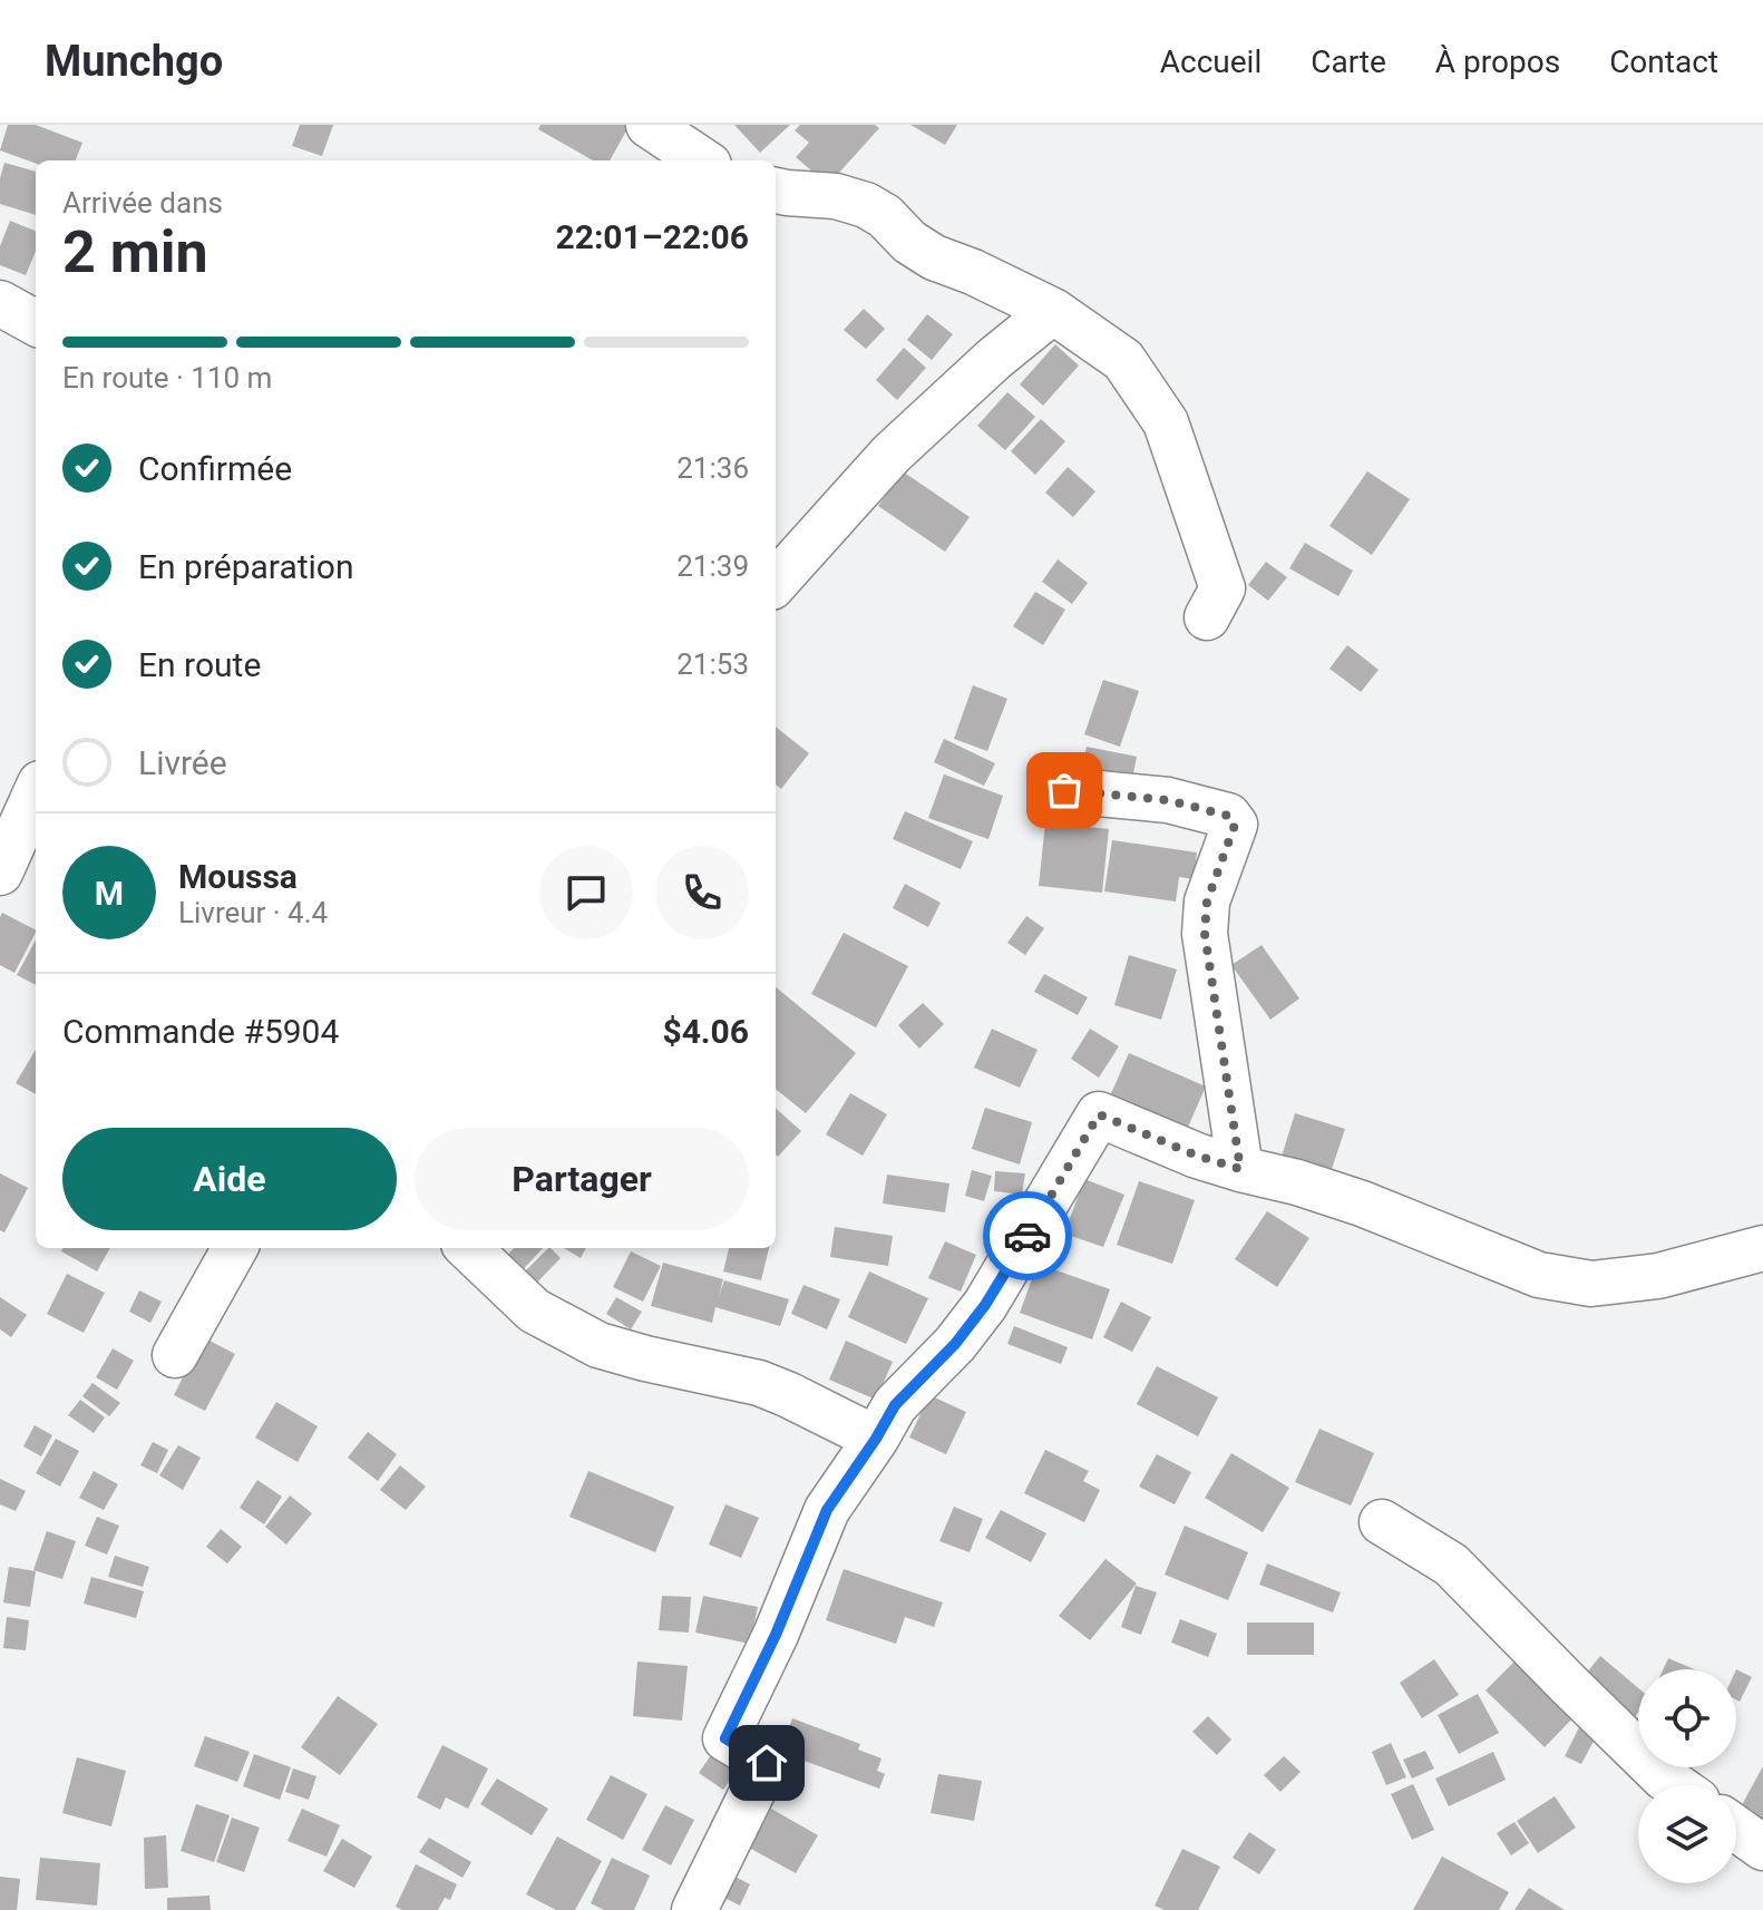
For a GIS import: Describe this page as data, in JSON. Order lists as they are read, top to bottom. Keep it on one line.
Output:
{"page":{"header":"Munchgo","nav":["Accueil","Carte","À propos","Contact"],"heading":["2 min","Arrivée dans","22:01–22:06"],"panel":["Moussa","Livreur · 4.4","Commande #5904","$4.06"],"bar":"En route · 110 m","list":[["Confirmée","21:36"],["En préparation","21:39"],["En route","21:53"],"Livrée"],"round":"M","buttons":["Aide","Partager"]}}
